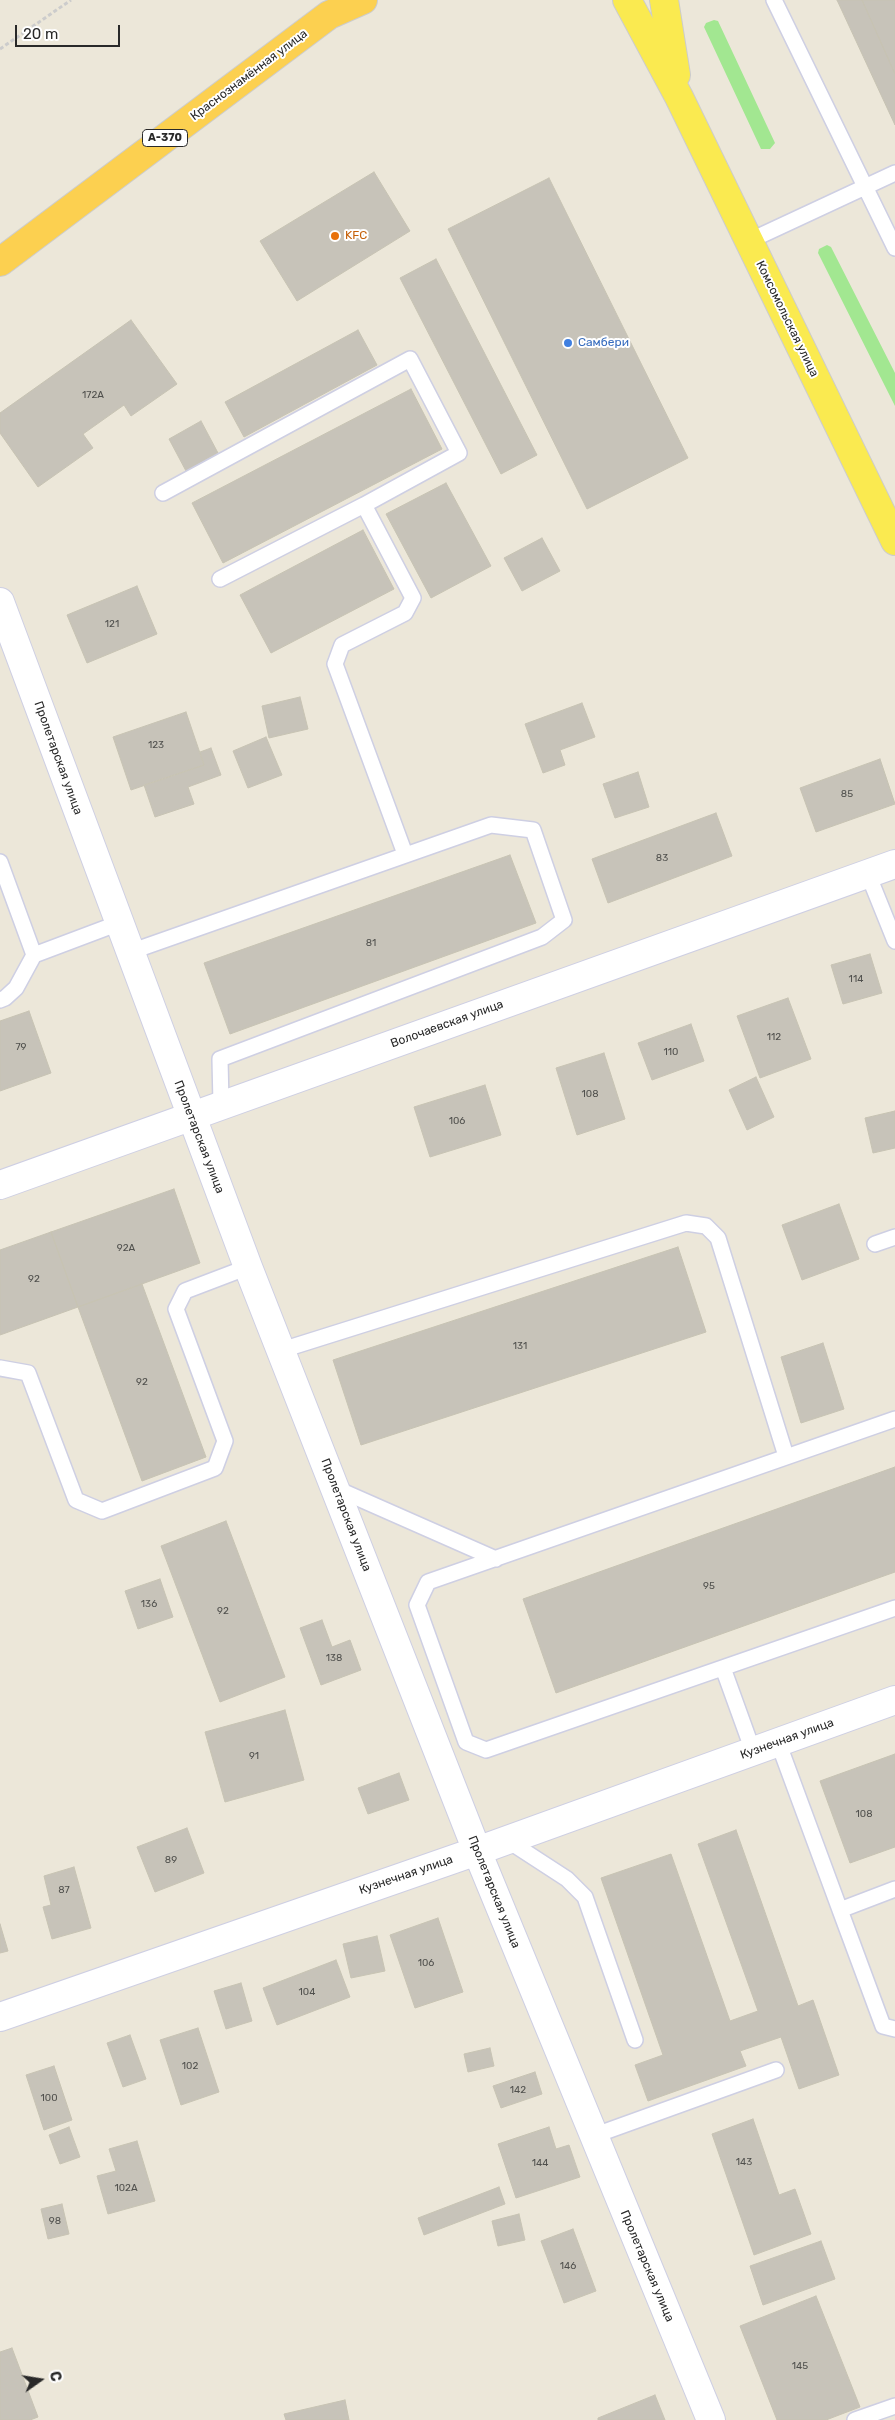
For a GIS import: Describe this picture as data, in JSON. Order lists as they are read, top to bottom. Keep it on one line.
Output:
{"streets":{"highway":["Краснознамённая улица","А-370"],"main road":["Комсомольская улица"],"street":["Пролетарская улица","Волочаевская улица","Кузнечная улица"]},"crossings":[["Пролетарская улица","Волочаевская улица"],["Пролетарская улица","Кузнечная улица"]],"places":["KFC","Самбери"],"house_numbers":["172А","121","123","85","83","81","114","112","79","110","108","106","92А","92","131","92","95","136","92","138","91","108","89","87","106","104","102","142","100","143","144","102А","98","146","145"],"scale_bar":"20 m","north":"right"}
